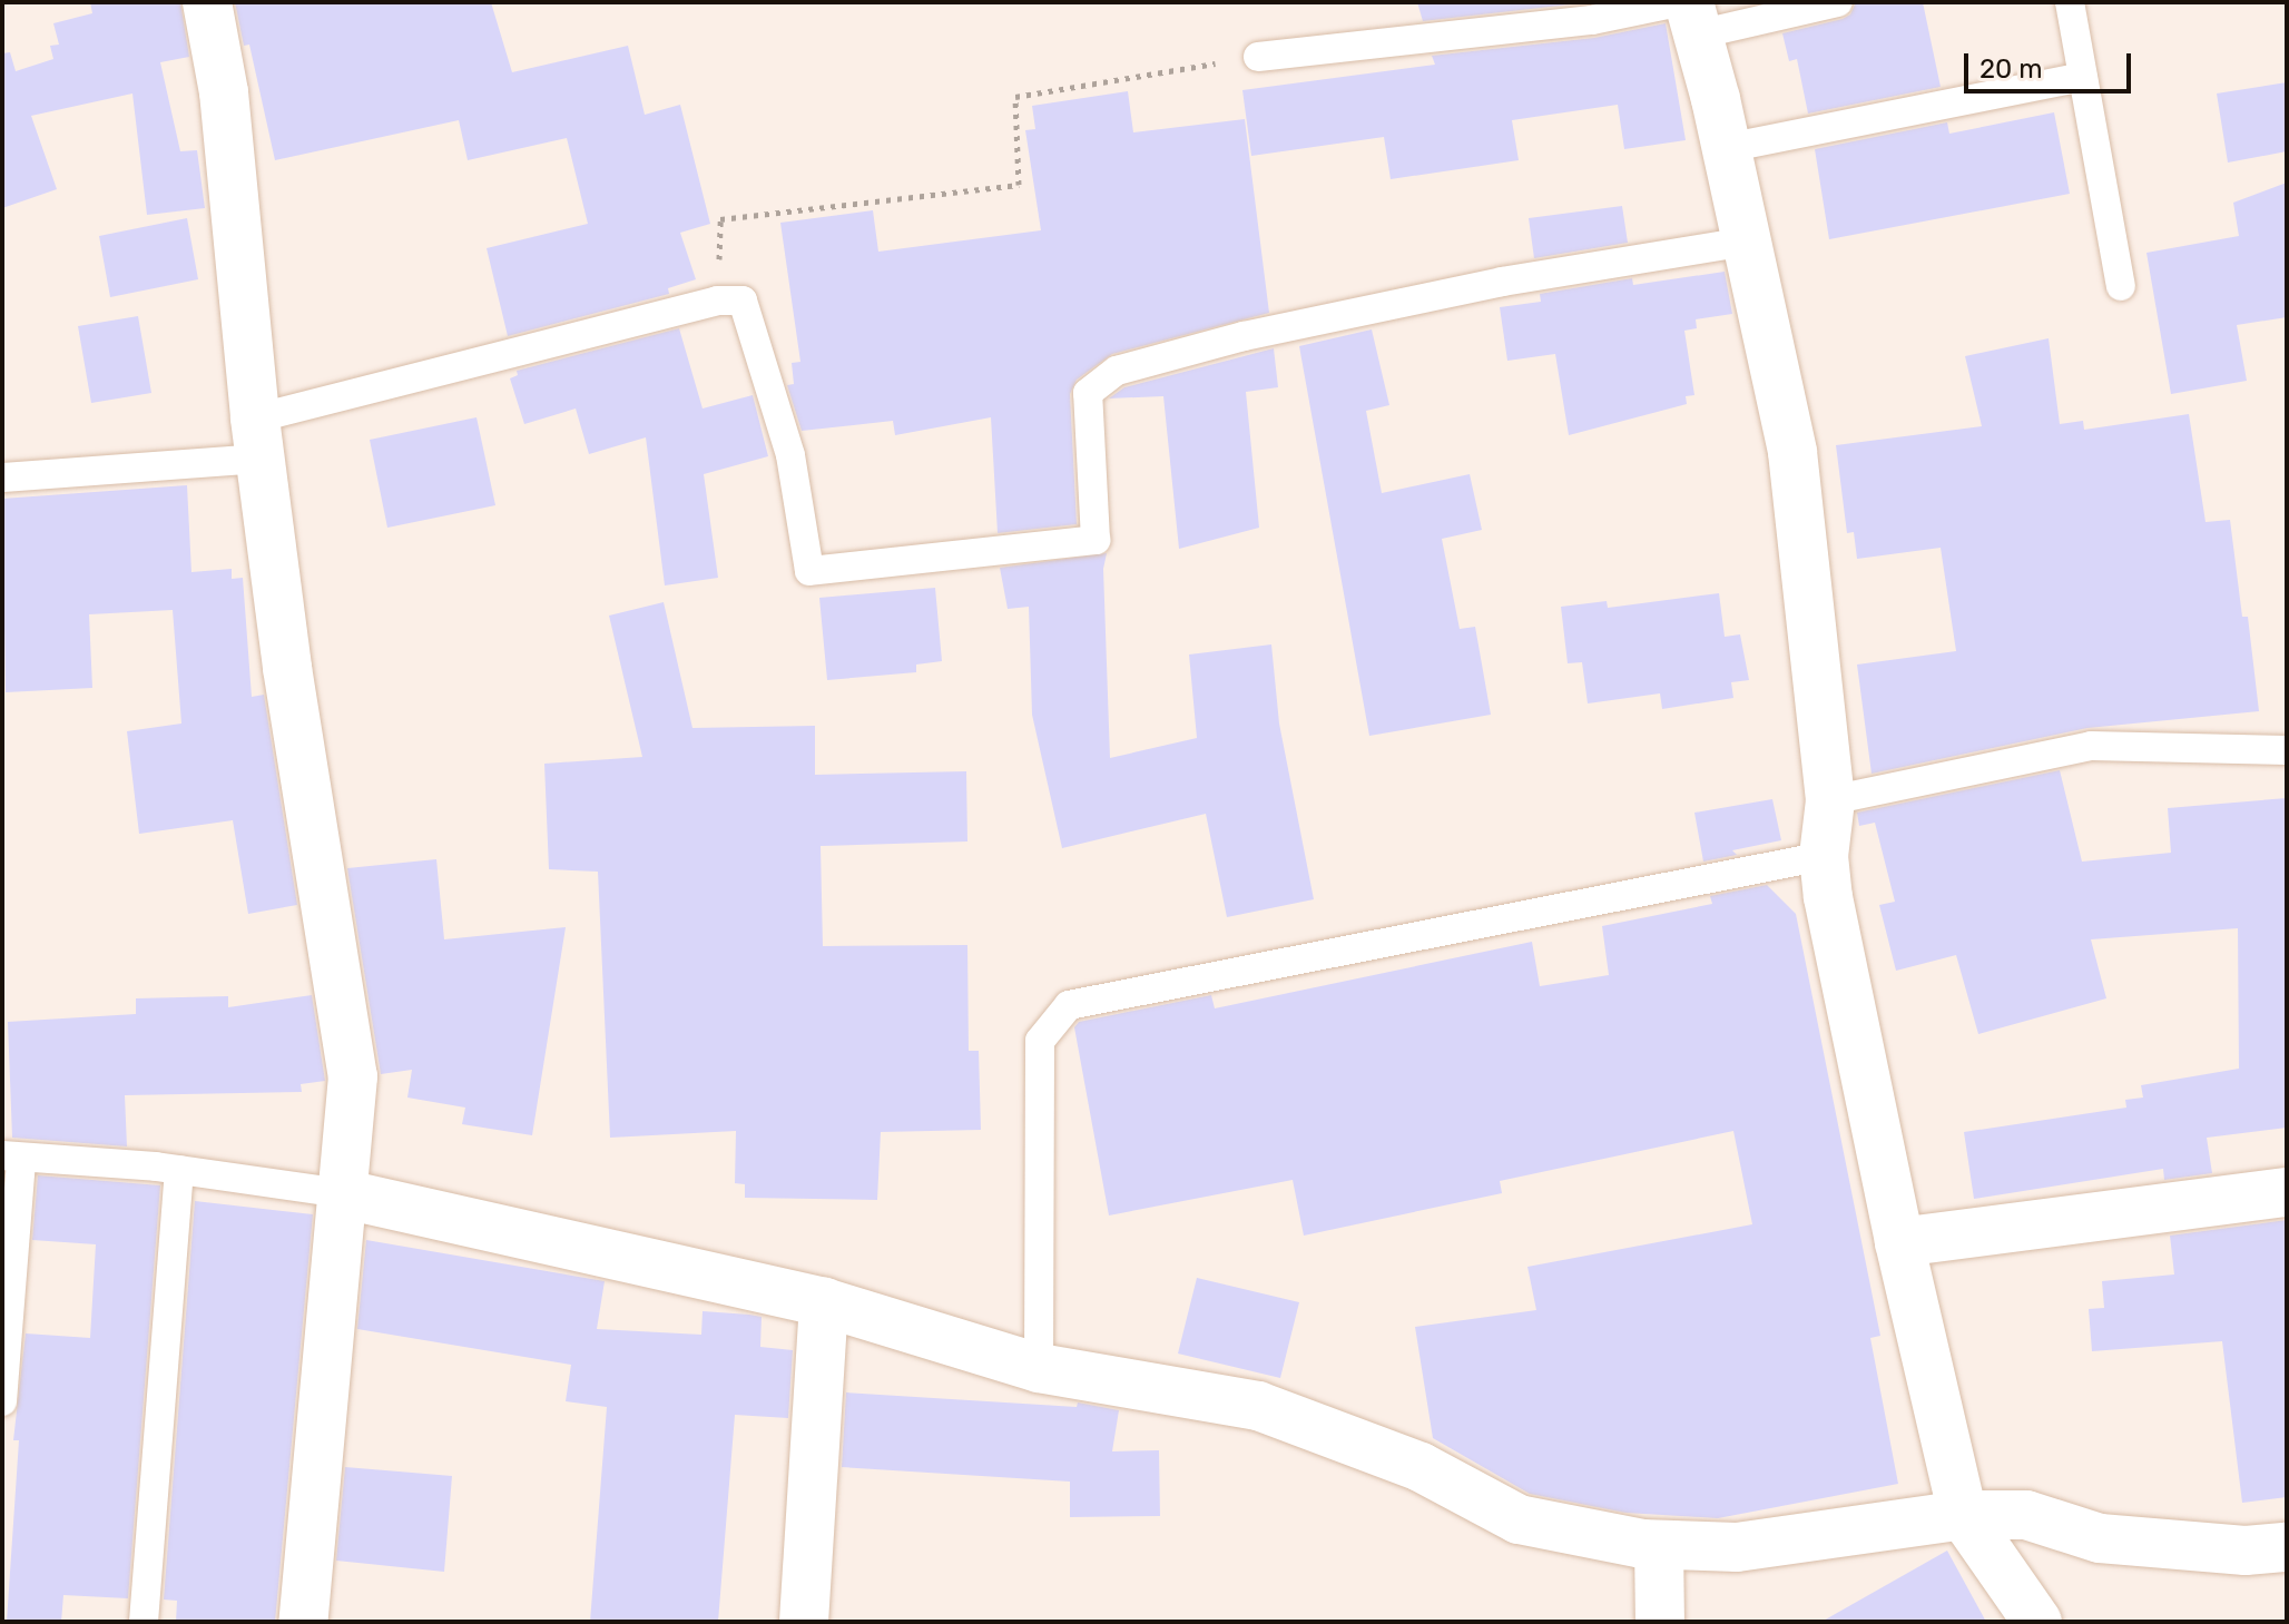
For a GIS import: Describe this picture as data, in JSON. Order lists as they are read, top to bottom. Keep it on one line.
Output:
{"scale_bar":"20 m"}
